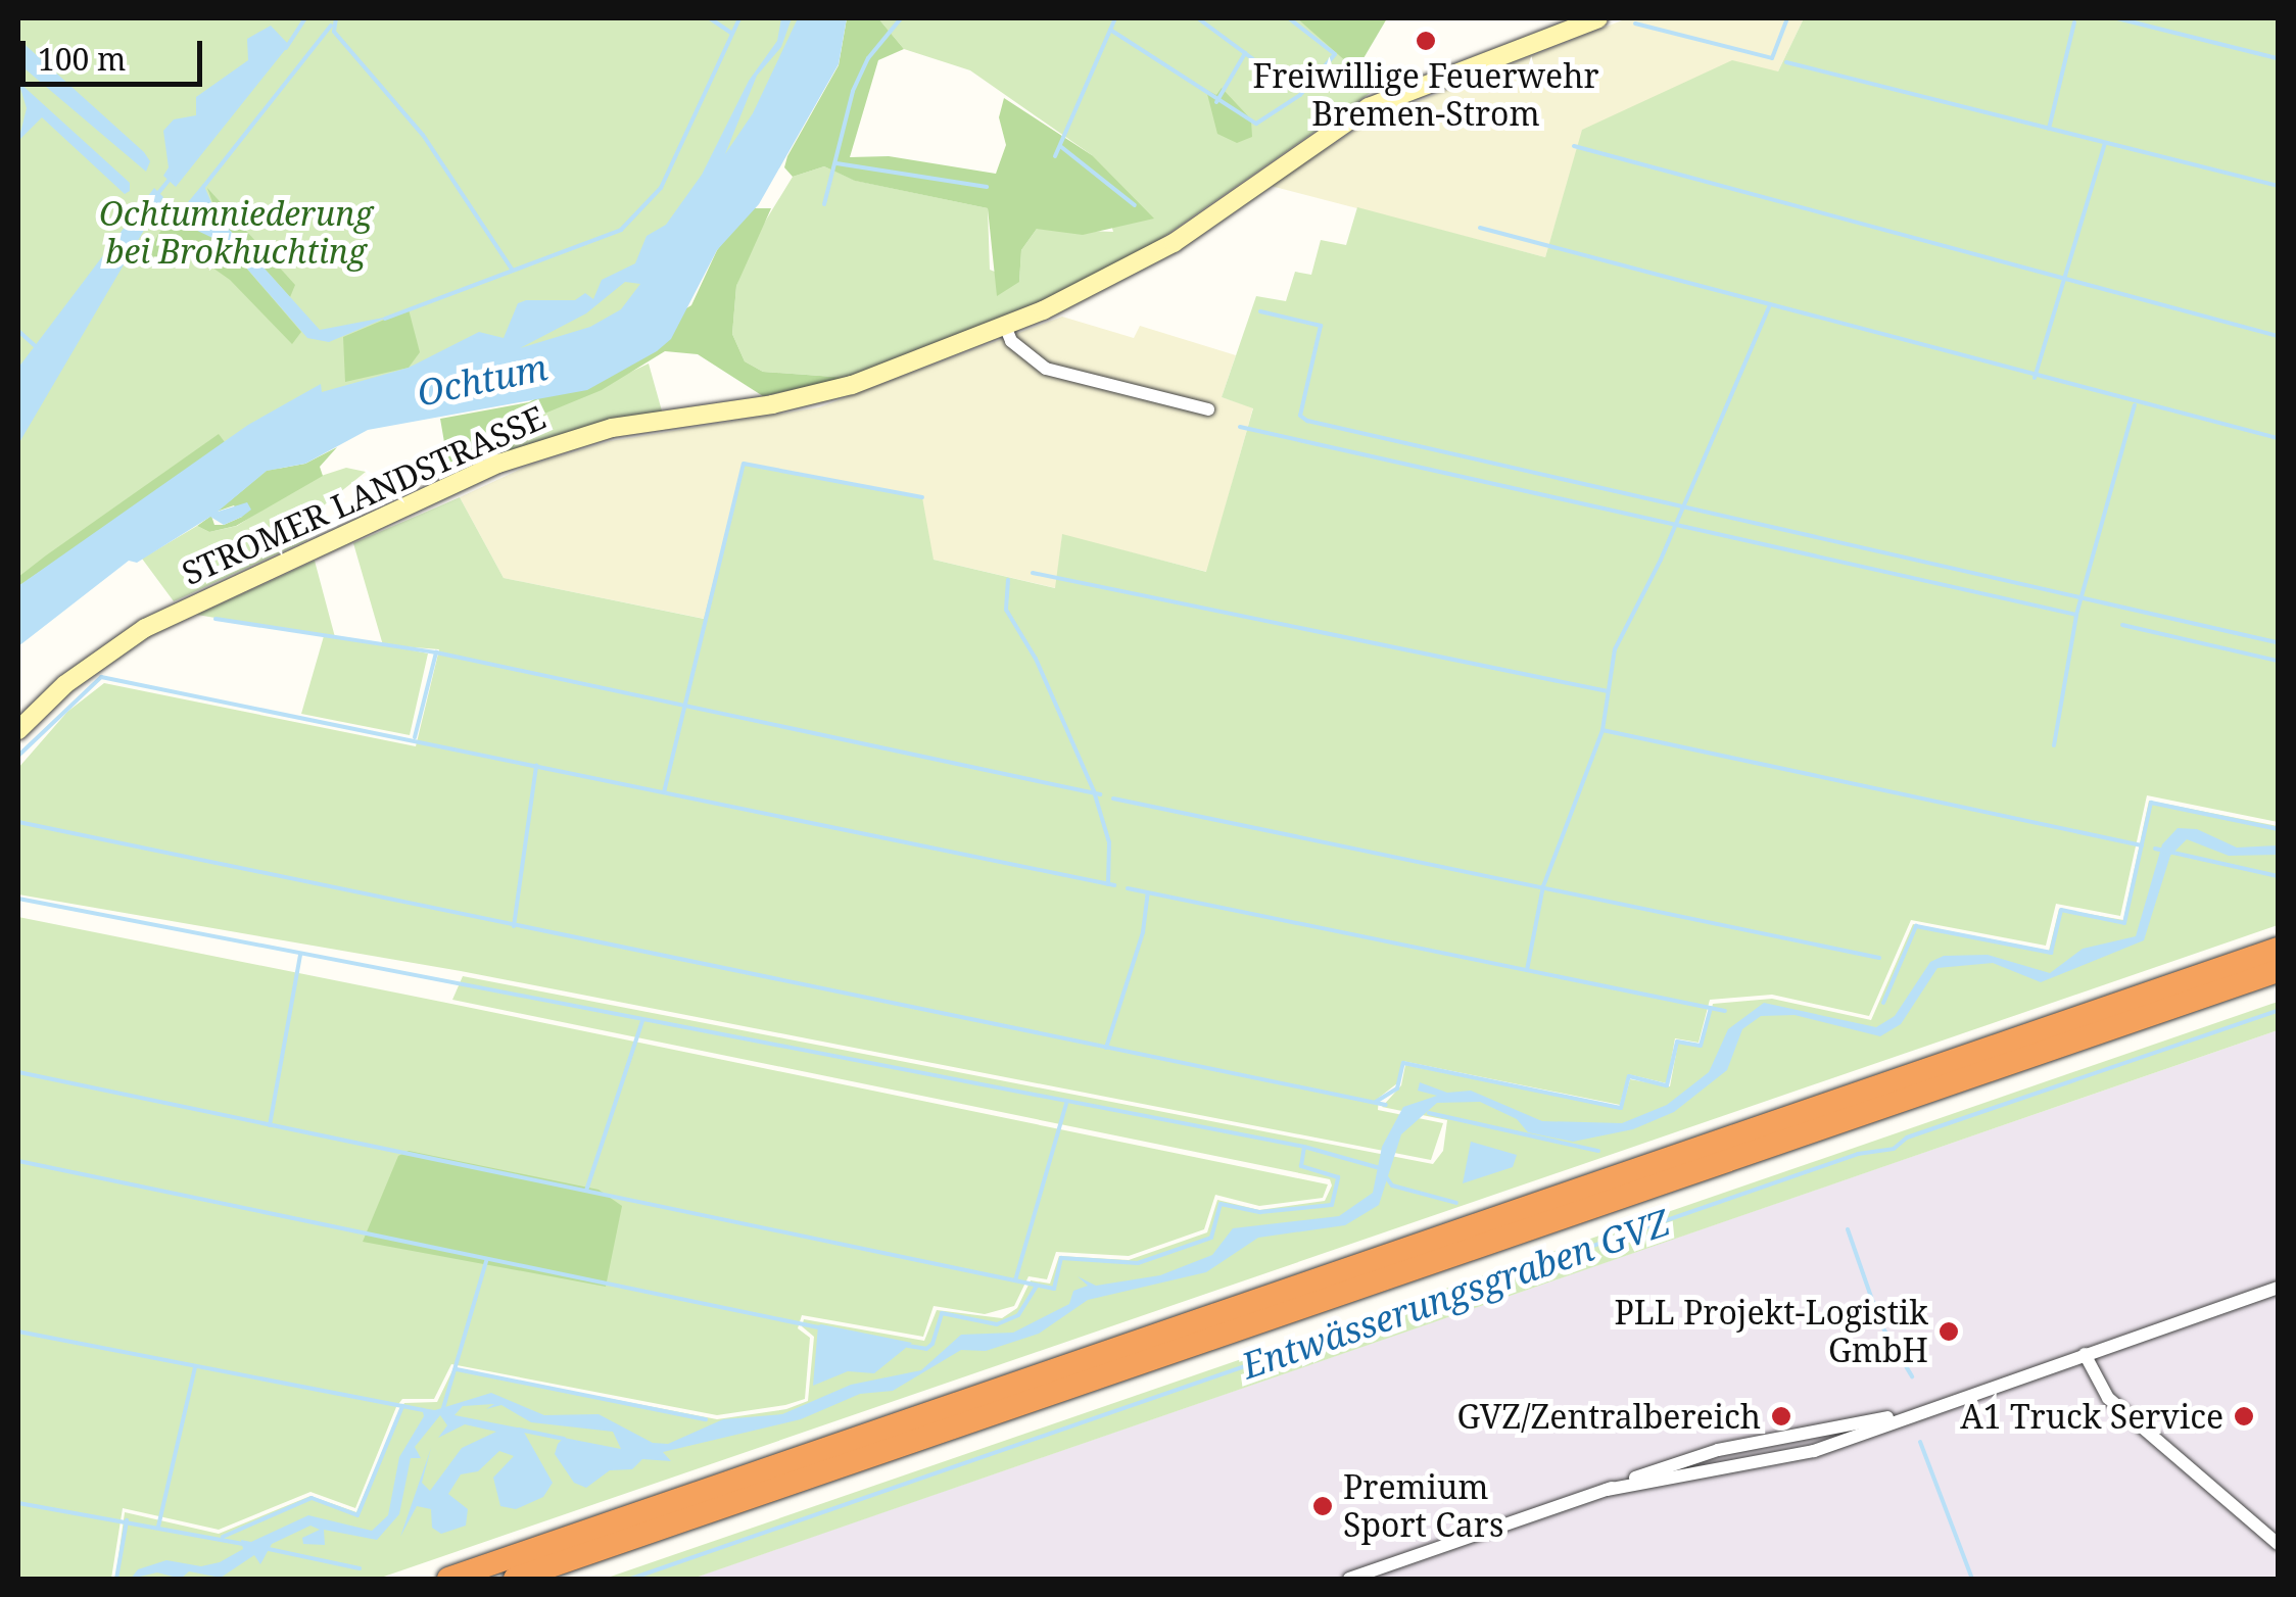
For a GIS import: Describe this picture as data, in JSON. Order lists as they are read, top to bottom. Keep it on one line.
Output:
{"streets":{"main road":["STROMER LANDSTRASSE"]},"water":["Ochtum","Entwässerungsgraben GVZ"],"parks":["Ochtumniederung bei Brokhuchting"],"places":["Freiwillige Feuerwehr Bremen-Strom","PLL Projekt-Logistik GmbH","GVZ/Zentralbereich","A1 Truck Service","Premium Sport Cars"],"scale_bar":"100 m"}
